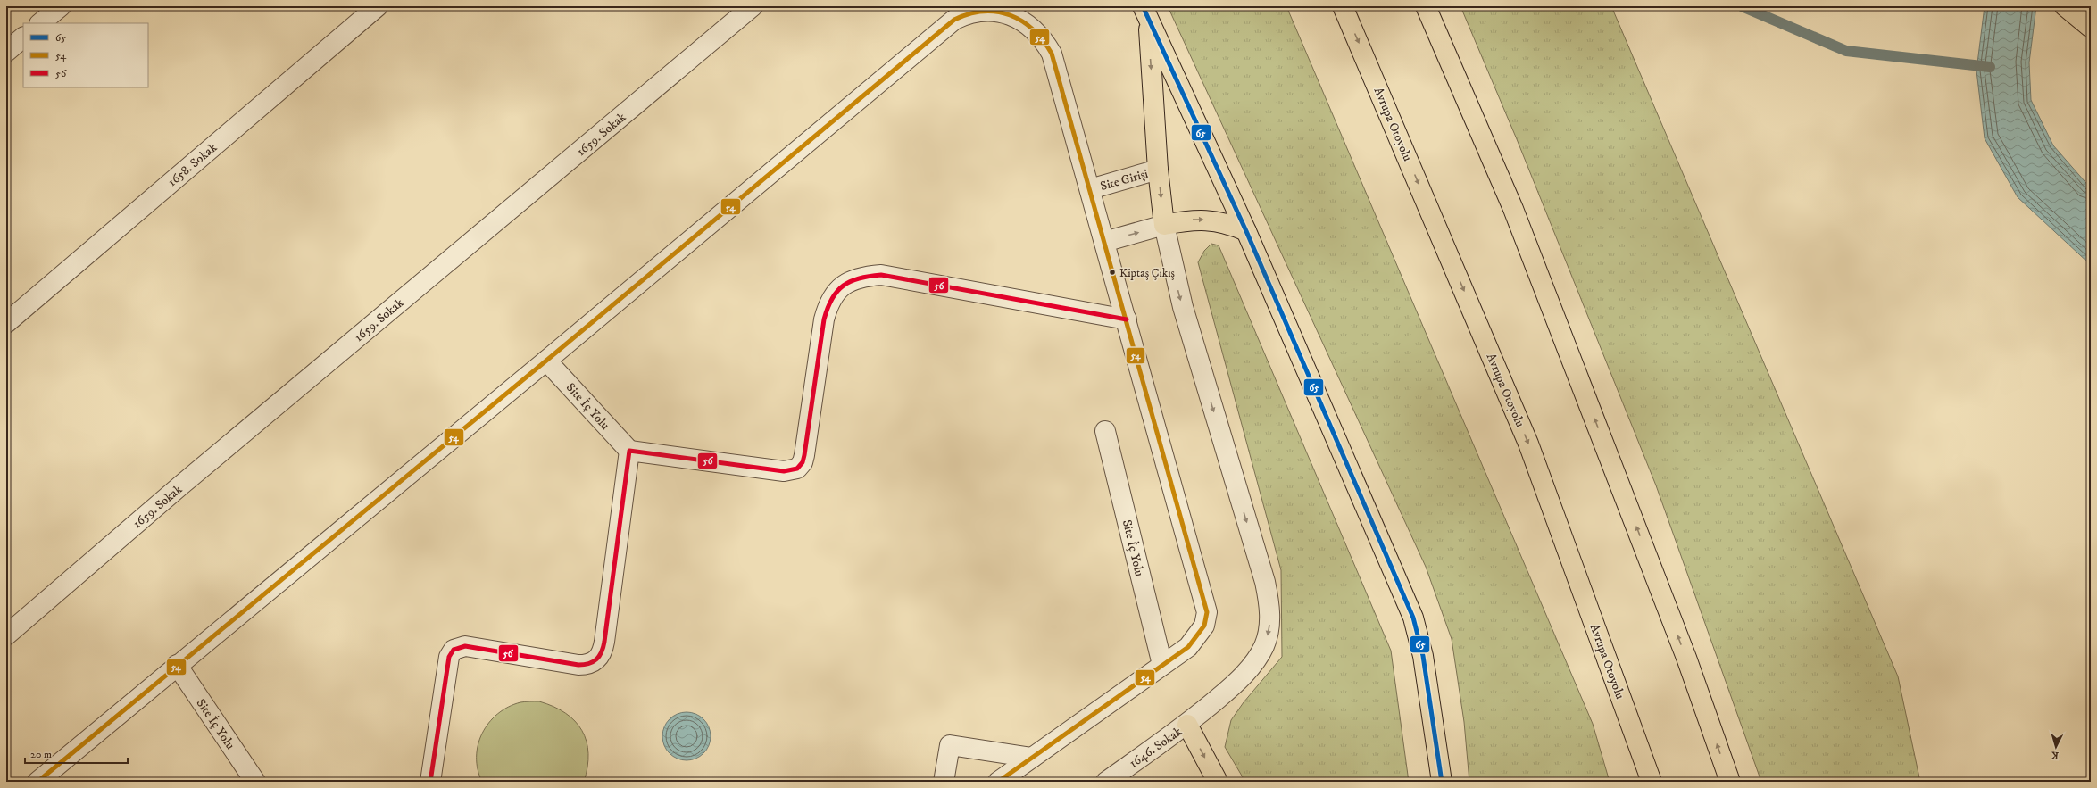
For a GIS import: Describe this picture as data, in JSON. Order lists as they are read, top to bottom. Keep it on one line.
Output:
{"streets":{"main road":["Avrupa Otoyolu"],"street":["1659. Sokak","1658. Sokak","Site Girişi","Site İç Yolu","1646. Sokak"]},"places":["Kiptaş Çıkış"],"lines":["transit line 65","transit line 54","transit line 56"],"legend":["65","54","56"],"scale_bar":"20 m","north":"bottom"}
